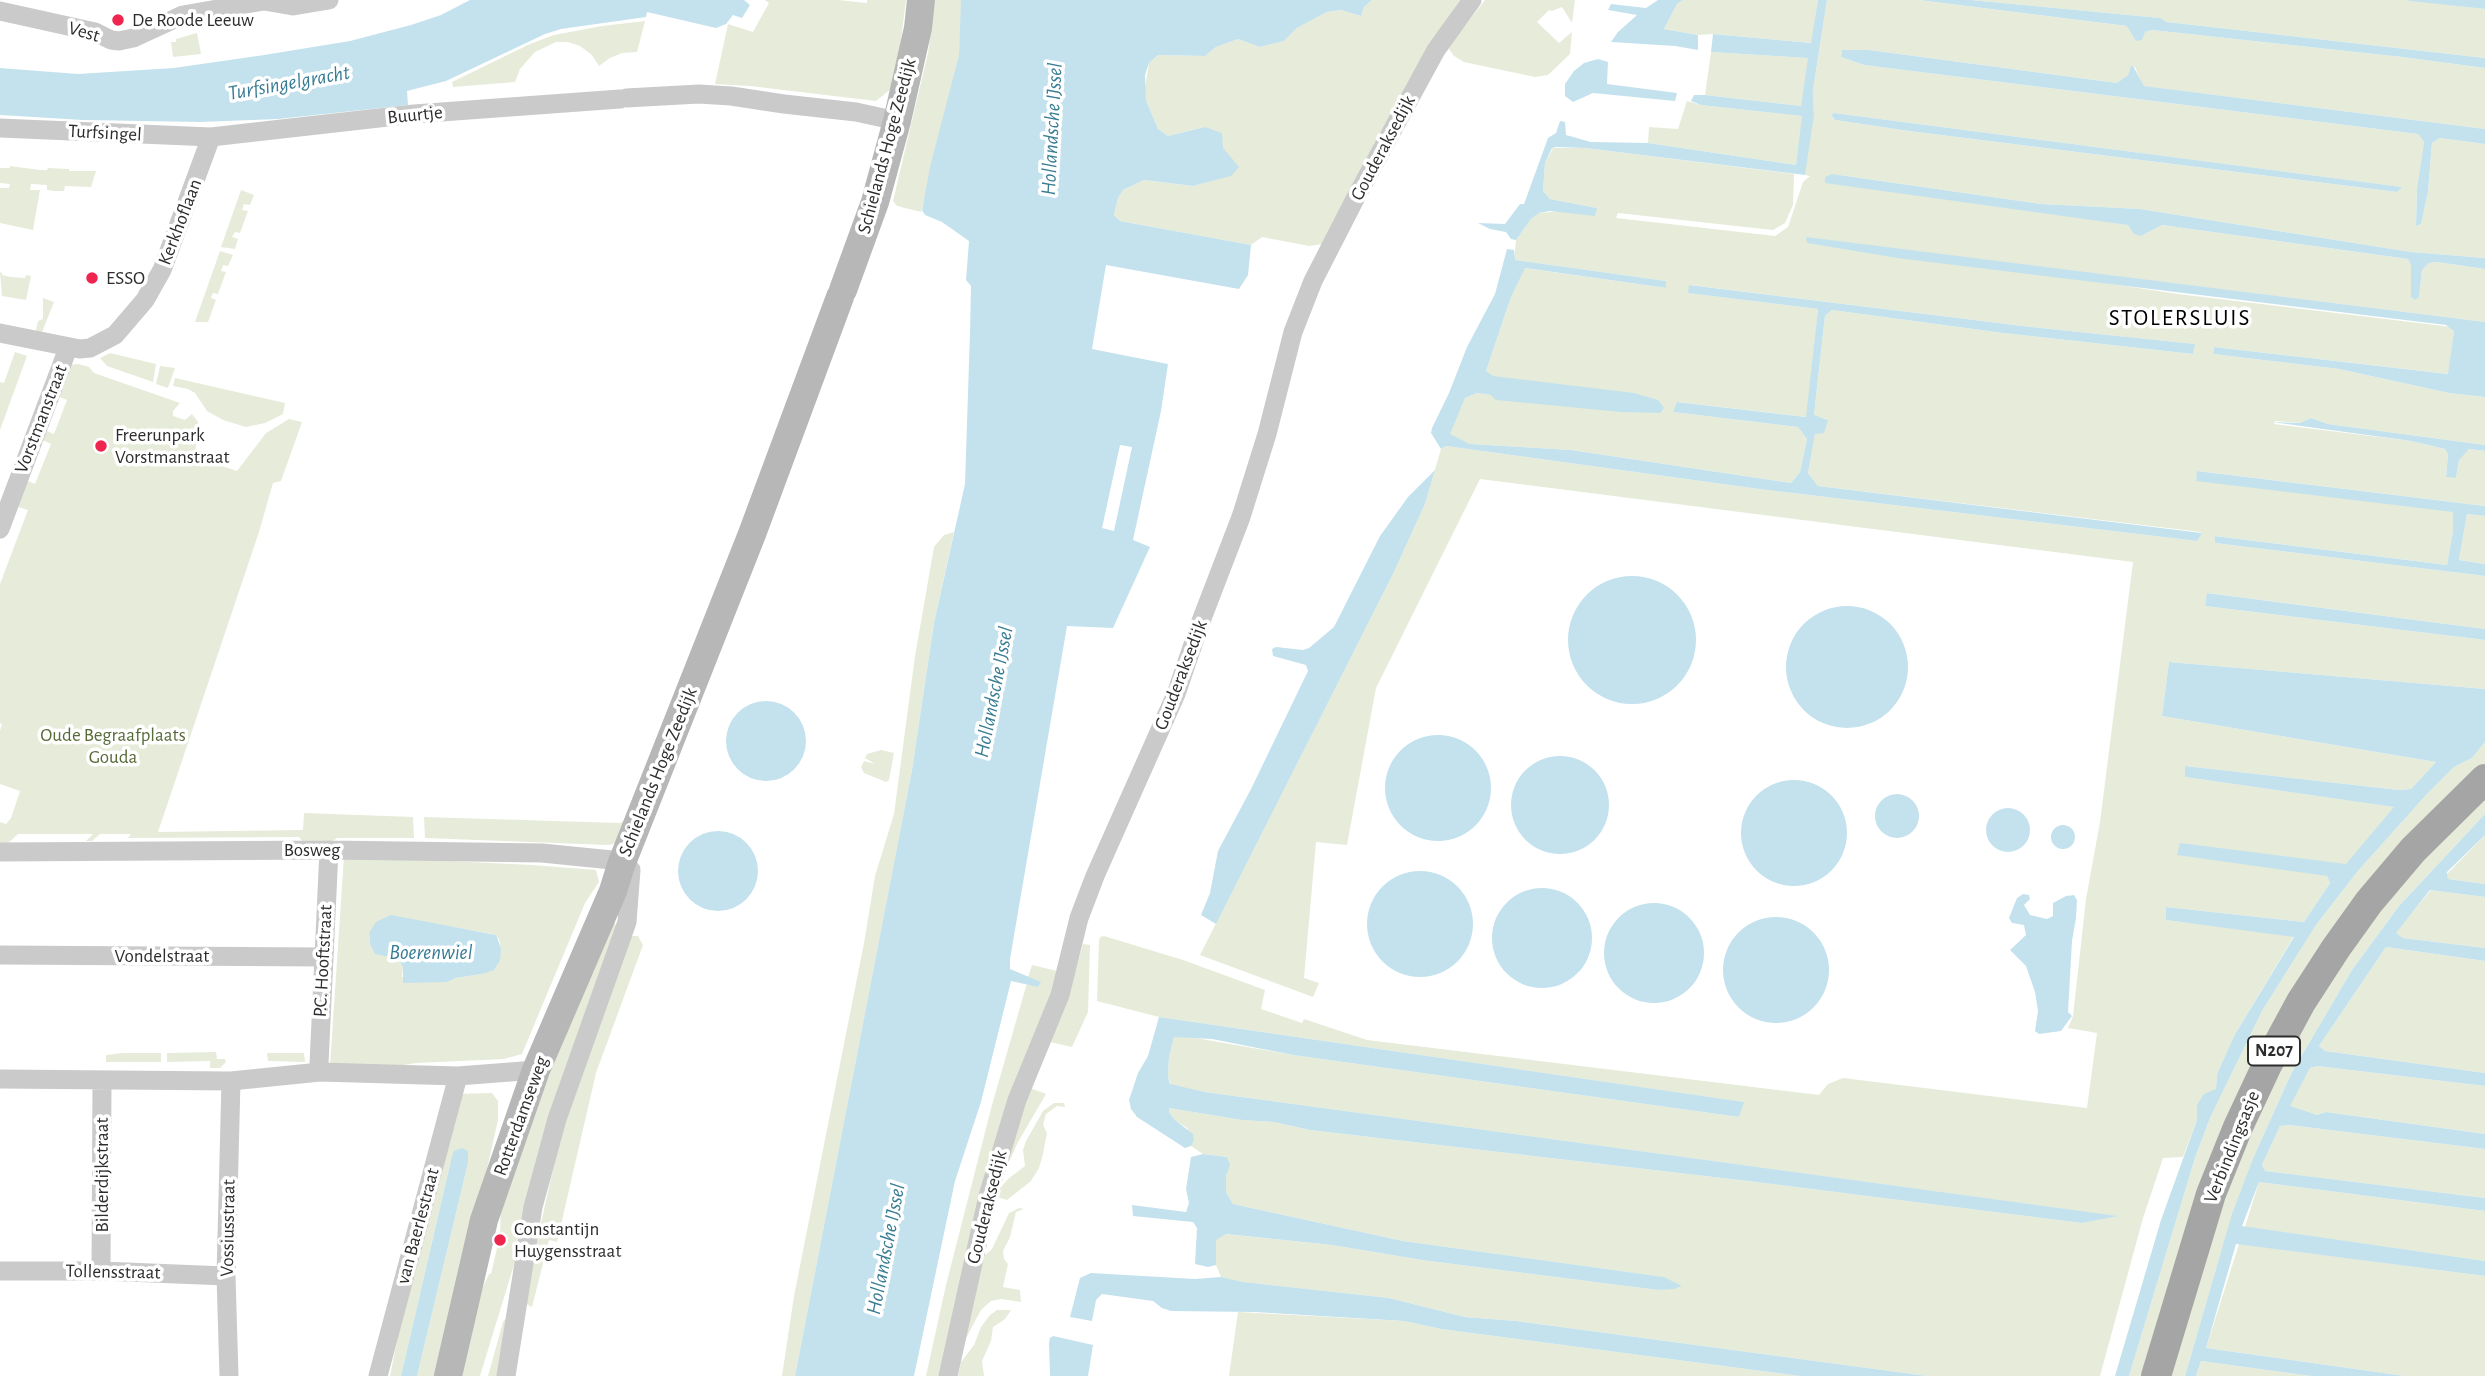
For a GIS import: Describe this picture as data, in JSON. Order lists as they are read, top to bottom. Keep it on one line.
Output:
{"streets":{"main road":["Schielands Hoge Zeedijk","N207","Rotterdamseweg","Verbindingsasje"],"street":["Vest","Buurtje","Turfsingel","Gouderaksedijk","Kerkhoflaan","Vorstmanstraat","Bosweg","Vondelstraat","P.C. Hooftstraat","Bilderdijkstraat","van Baerlestraat","Vossiusstraat","Tollensstraat"]},"crossings":[["Buurtje","Turfsingel"],["Buurtje","Schielands Hoge Zeedijk"],["Buurtje","Kerkhoflaan"],["Turfsingel","Kerkhoflaan"],["Schielands Hoge Zeedijk","Bosweg"],["Schielands Hoge Zeedijk","Rotterdamseweg"],["Kerkhoflaan","Vorstmanstraat"],["Bosweg","P.C. Hooftstraat"],["Bosweg","Rotterdamseweg"],["Vondelstraat","P.C. Hooftstraat"],["Bilderdijkstraat","Tollensstraat"],["Vossiusstraat","Tollensstraat"]],"districts":["STOLERSLUIS"],"water":["Turfsingelgracht","Hollandsche IJssel","Boerenwiel"],"parks":["Oude Begraafplaats Gouda"],"places":["De Roode Leeuw","ESSO","Freerunpark Vorstmanstraat","Constantijn Huygensstraat"]}
